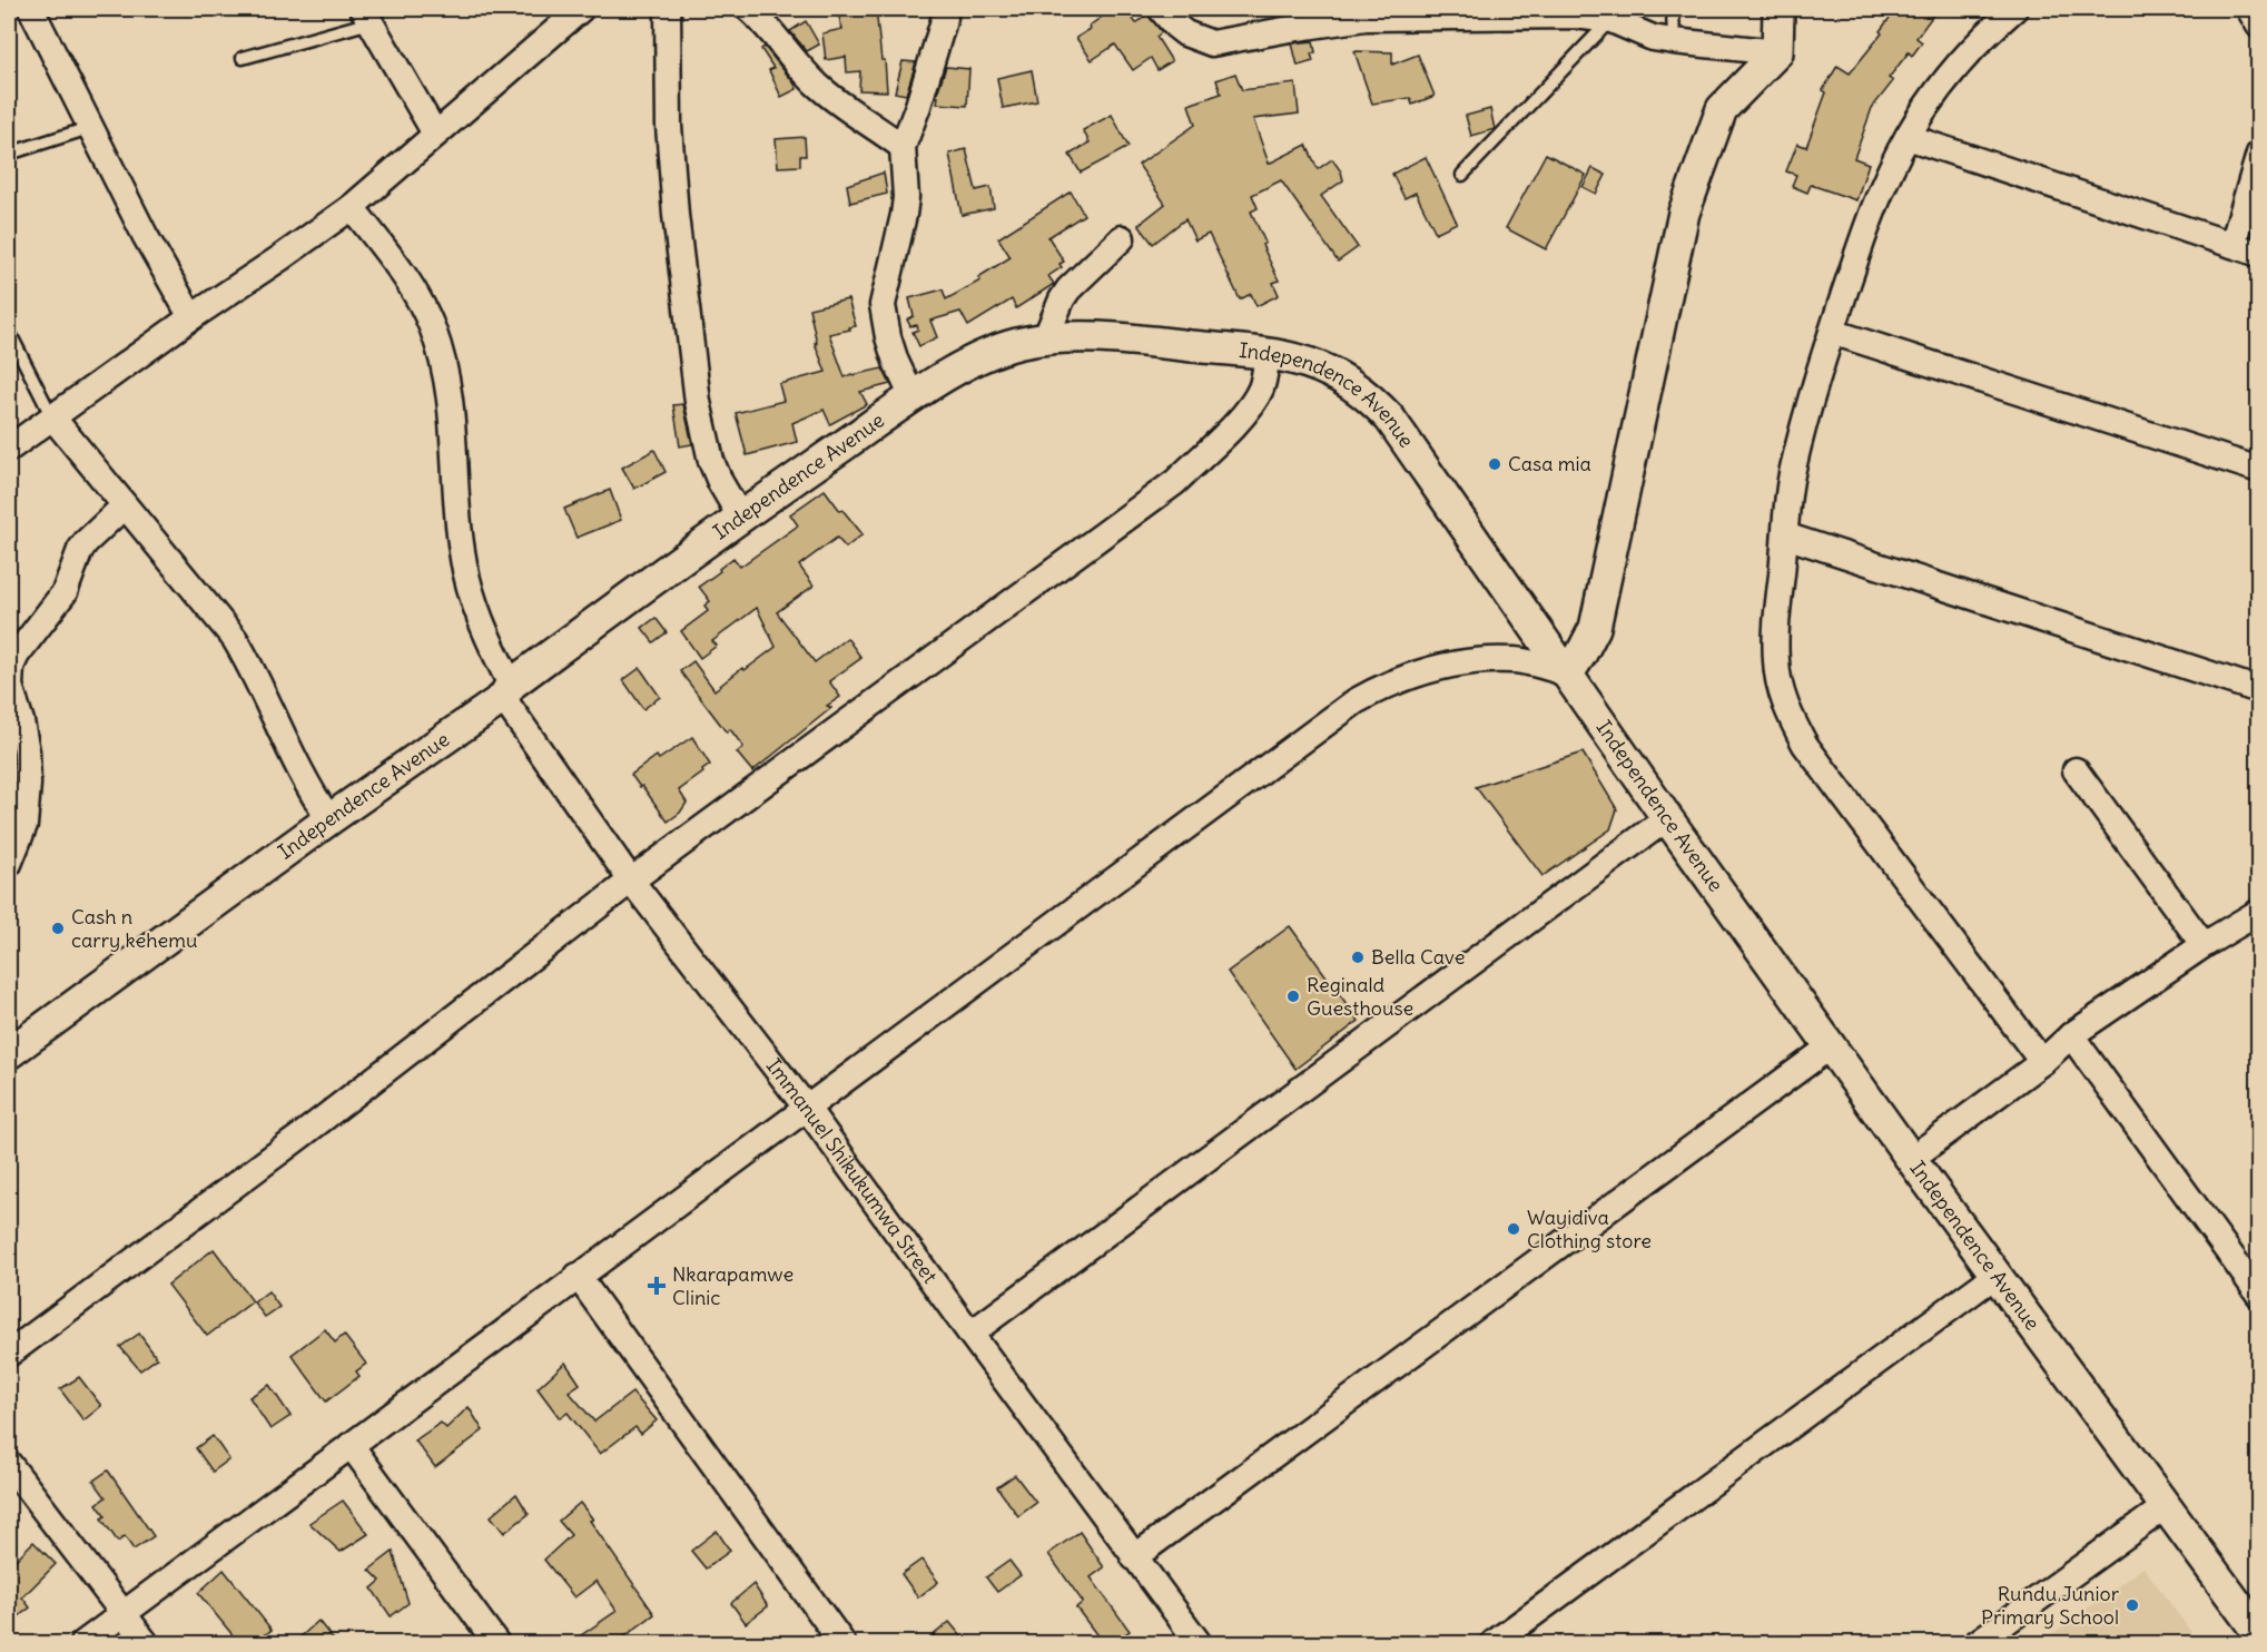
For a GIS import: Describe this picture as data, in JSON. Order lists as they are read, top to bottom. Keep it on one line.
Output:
{"streets":{"street":["Independence Avenue","Immanuel Shikukumwa Street"]},"crossings":[["Independence Avenue","Immanuel Shikukumwa Street"]],"places":{"other":["Casa mia","Cash n carry kehemu","Bella Cave","Reginald Guesthouse","Wayidiva Clothing store","Rundu Junior Primary School"],"health":["Nkarapamwe Clinic"]}}
